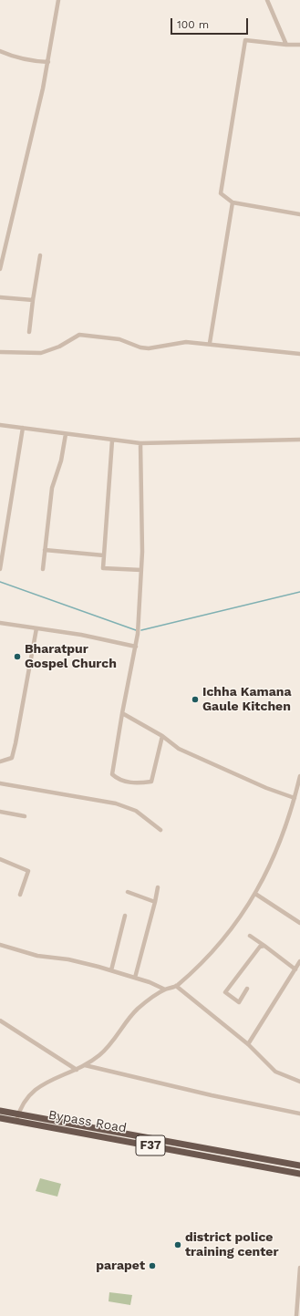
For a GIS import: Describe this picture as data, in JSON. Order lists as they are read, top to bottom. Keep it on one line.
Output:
{"streets":{"highway":["Bypass Road","F37"]},"places":["Bharatpur Gospel Church","Ichha Kamana Gaule Kitchen","district police training center","parapet"],"scale_bar":"100 m"}
